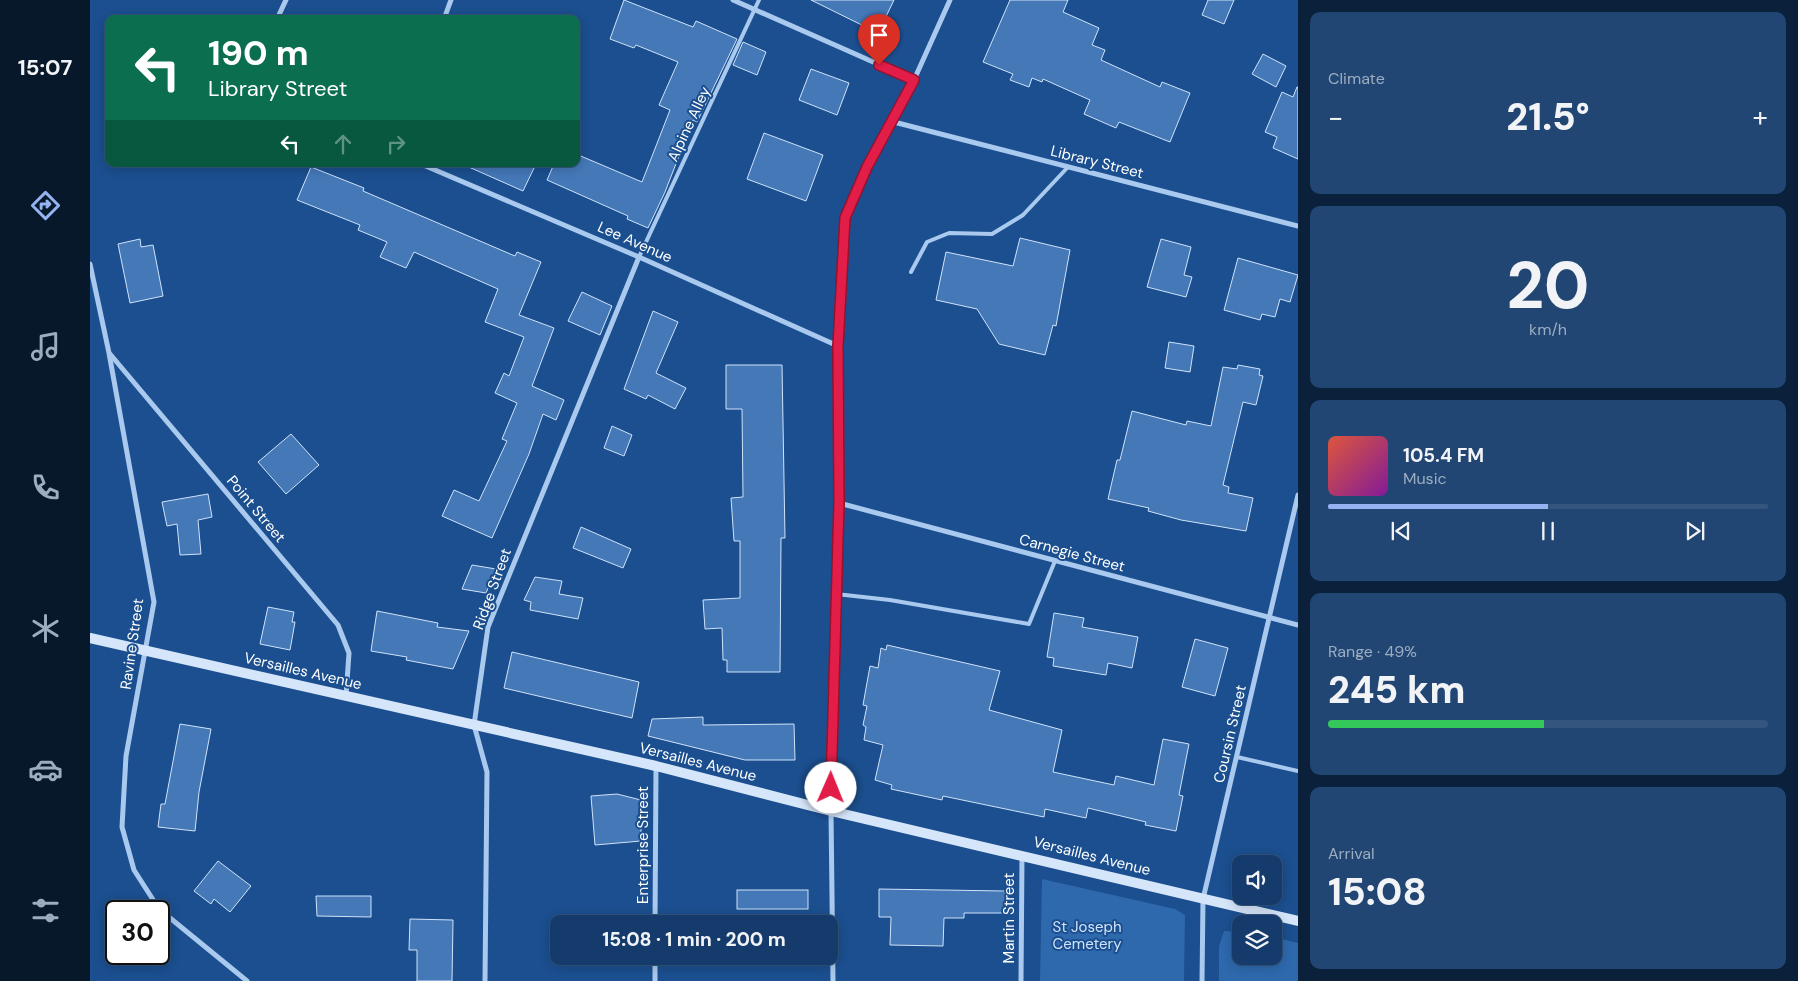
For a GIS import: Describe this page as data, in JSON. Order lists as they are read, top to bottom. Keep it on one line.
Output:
{"streets":{"street":["Library Street","Lee Avenue","Point Street","Carnegie Street","Ridge Street","Ravine Street","Versailles Avenue","Coursin Street","Enterprise Street","Martin Street"],"lane":["Alpine Alley"]},"crossings":[["Alpine Alley","Lee Avenue"],["Alpine Alley","Ridge Street"],["Lee Avenue","Ridge Street"],["Point Street","Ravine Street"],["Point Street","Versailles Avenue"],["Carnegie Street","Coursin Street"],["Ridge Street","Versailles Avenue"],["Versailles Avenue","Coursin Street"],["Versailles Avenue","Enterprise Street"],["Versailles Avenue","Martin Street"]],"parks":["St Joseph Cemetery"],"page":{"tabs":"15:07","tile":["Climate",["20","km/h"],["Range · 49%","245 km"],["Arrival","15:08"]],"turn":["190 m","Library Street"],"heat":["−","21.5°","+"],"song":["105.4 FM","Music"],"limit":"30","trip":"15:08 · 1 min · 200 m"}}
